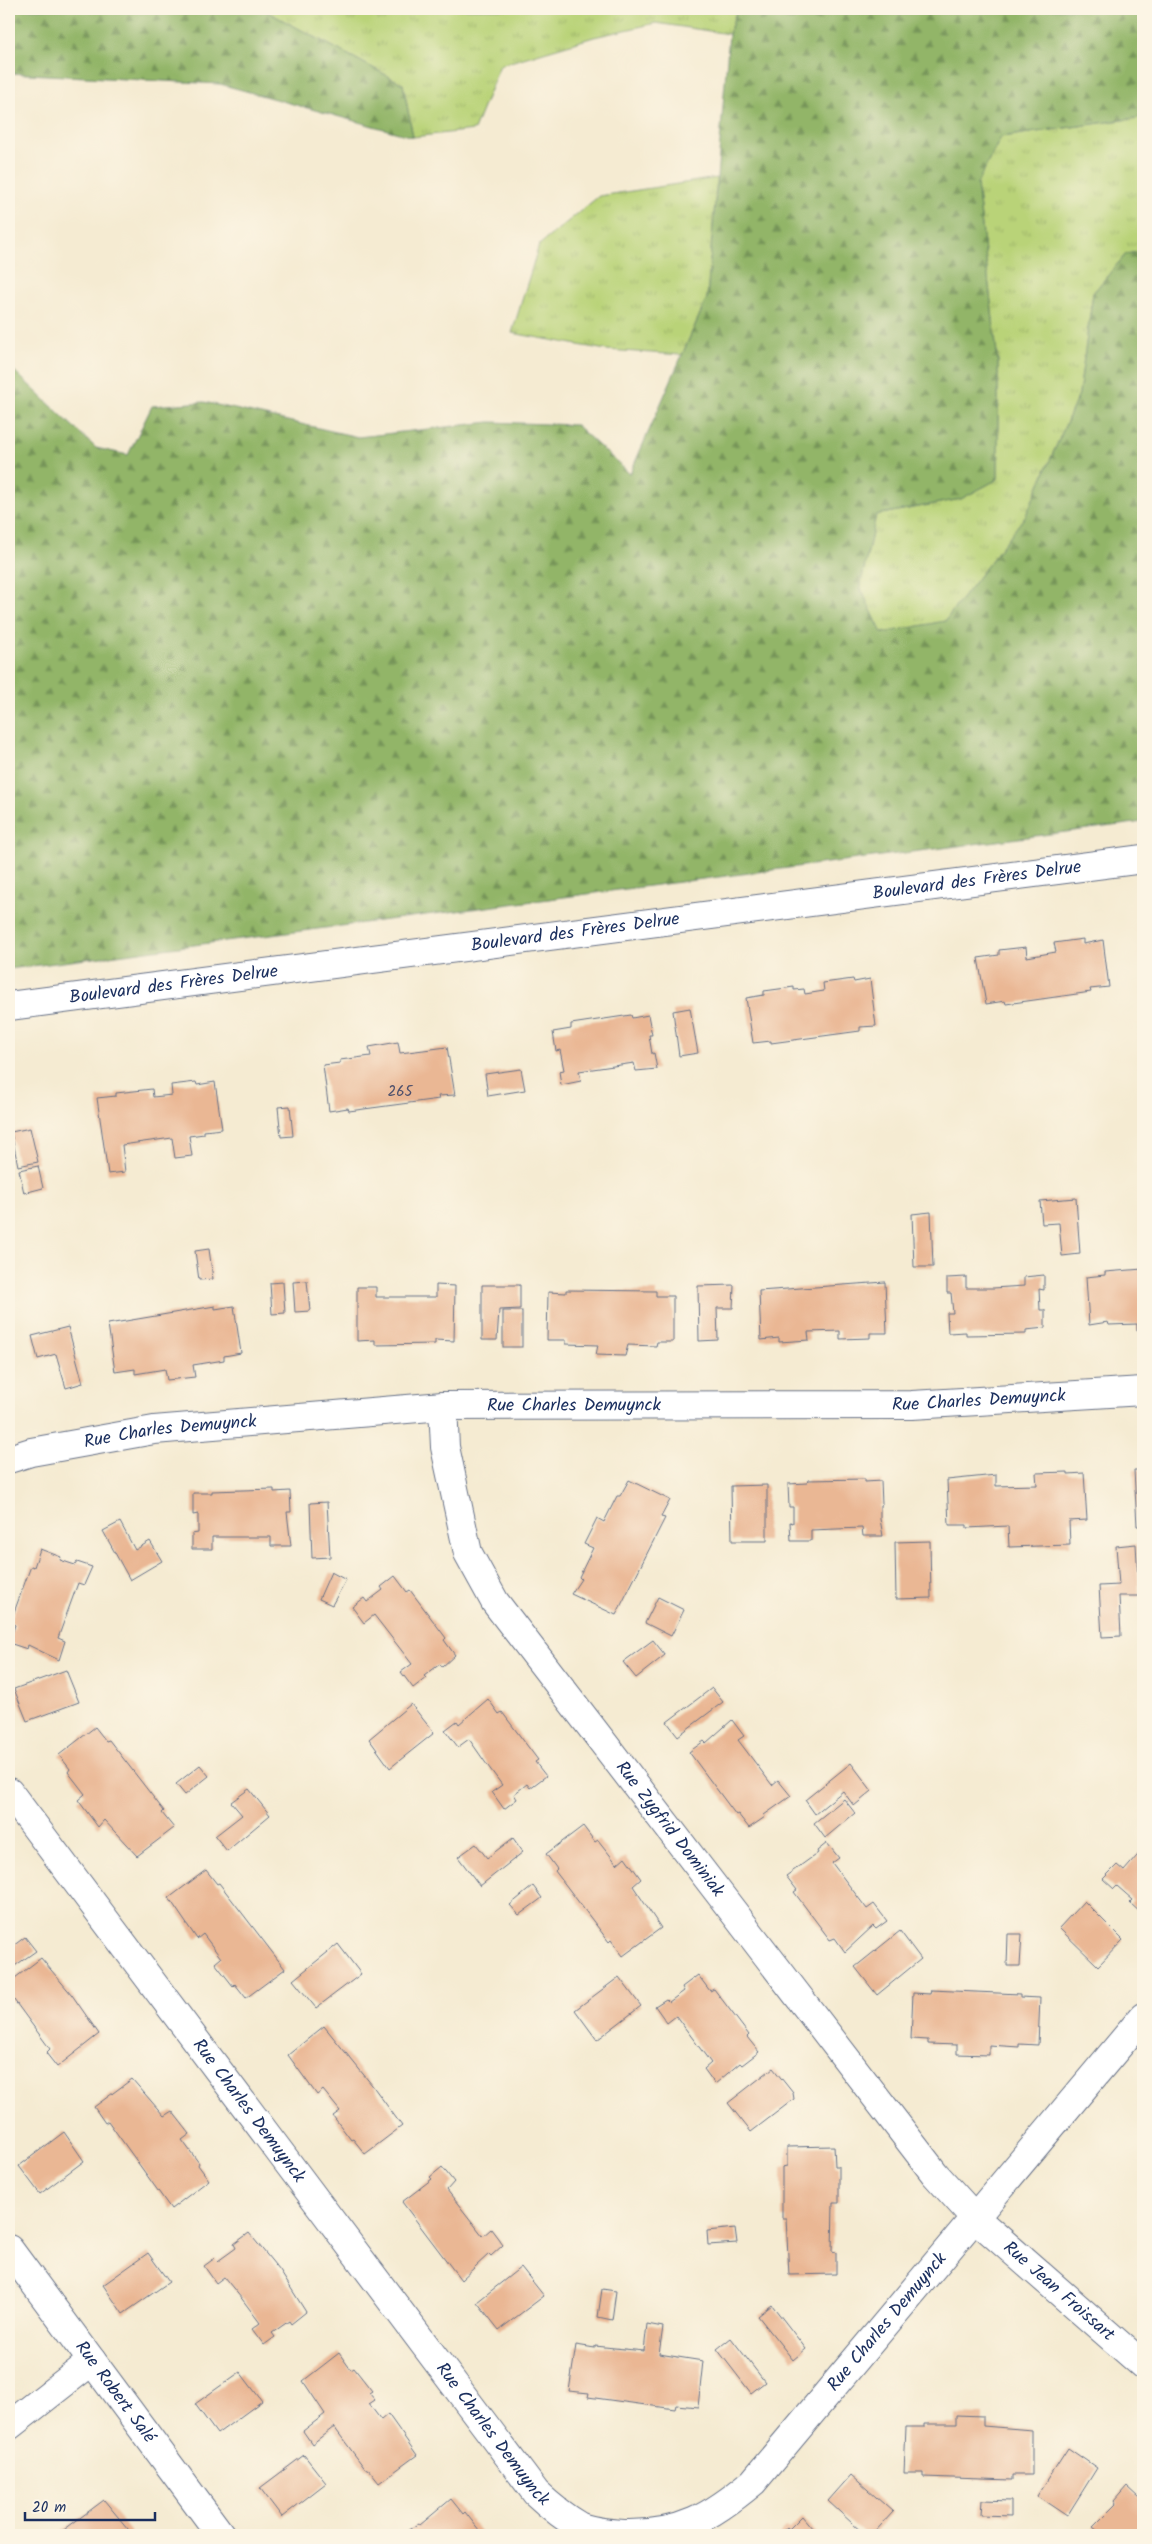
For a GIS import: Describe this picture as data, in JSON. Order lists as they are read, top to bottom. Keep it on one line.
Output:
{"streets":{"street":["Boulevard des Frères Delrue","Rue Charles Demuynck","Rue Zygfrid Dominiak","Rue Jean Froissart","Rue Robert Salé"]},"crossings":[["Rue Charles Demuynck","Rue Zygfrid Dominiak"],["Rue Charles Demuynck","Rue Jean Froissart"],["Rue Zygfrid Dominiak","Rue Jean Froissart"]],"house_numbers":["265"],"scale_bar":"20 m"}
